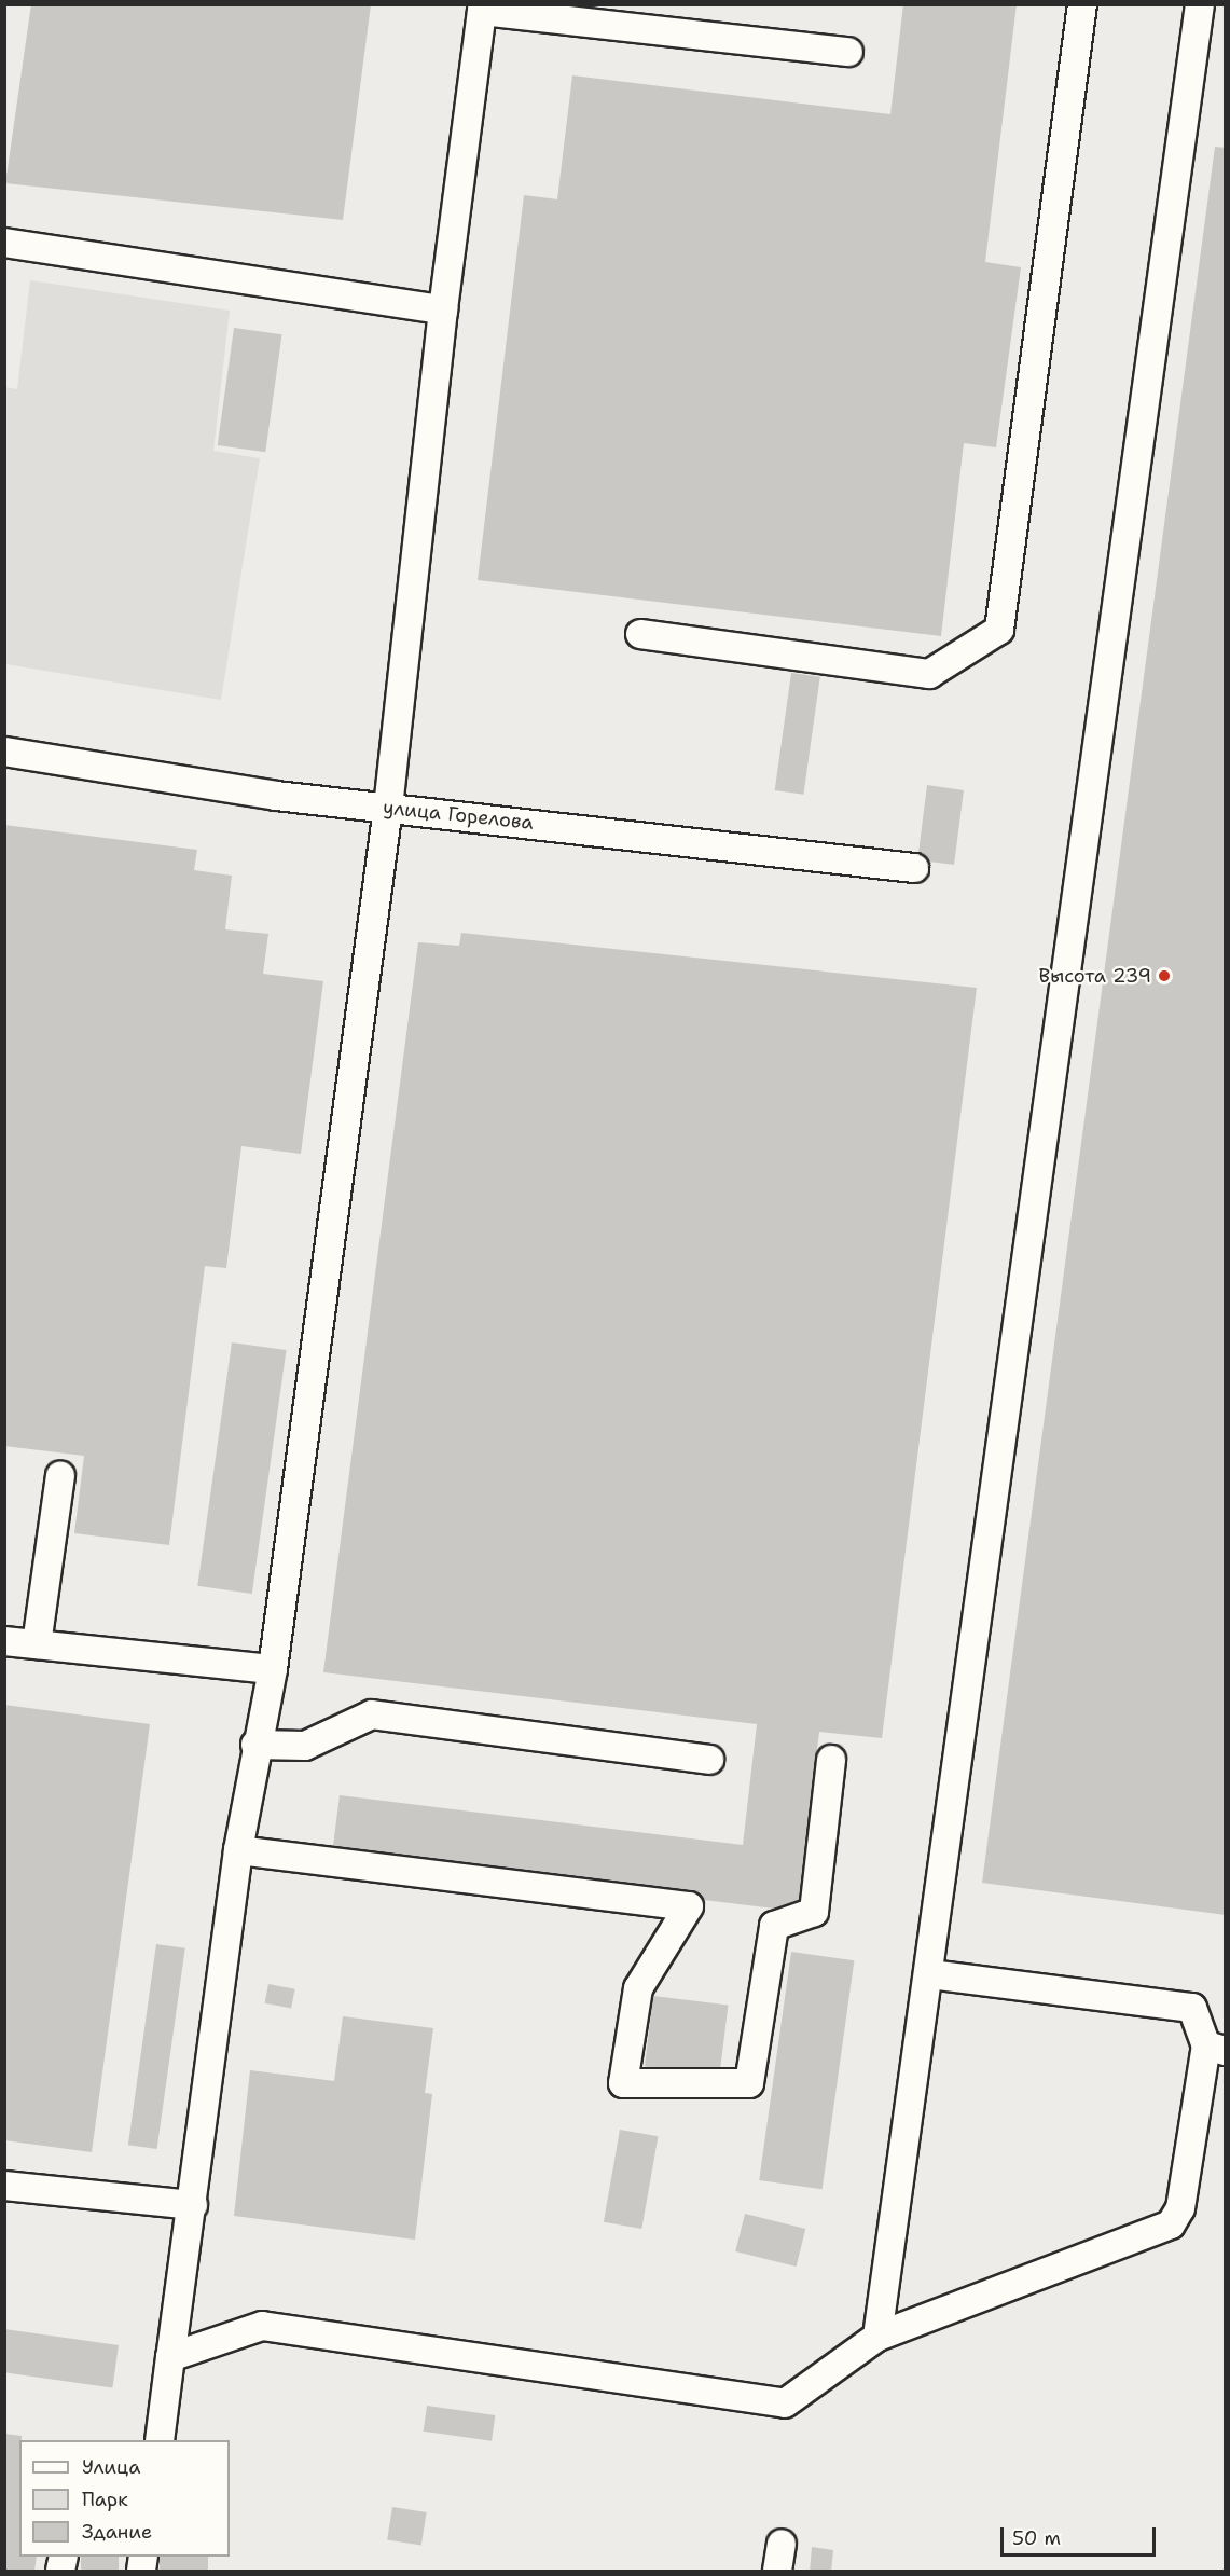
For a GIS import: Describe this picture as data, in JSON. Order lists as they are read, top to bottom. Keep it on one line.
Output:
{"streets":{"street":["улица Горелова"]},"places":["Высота 239"],"legend":["Улица","Парк","Здание"],"scale_bar":"50 m"}
